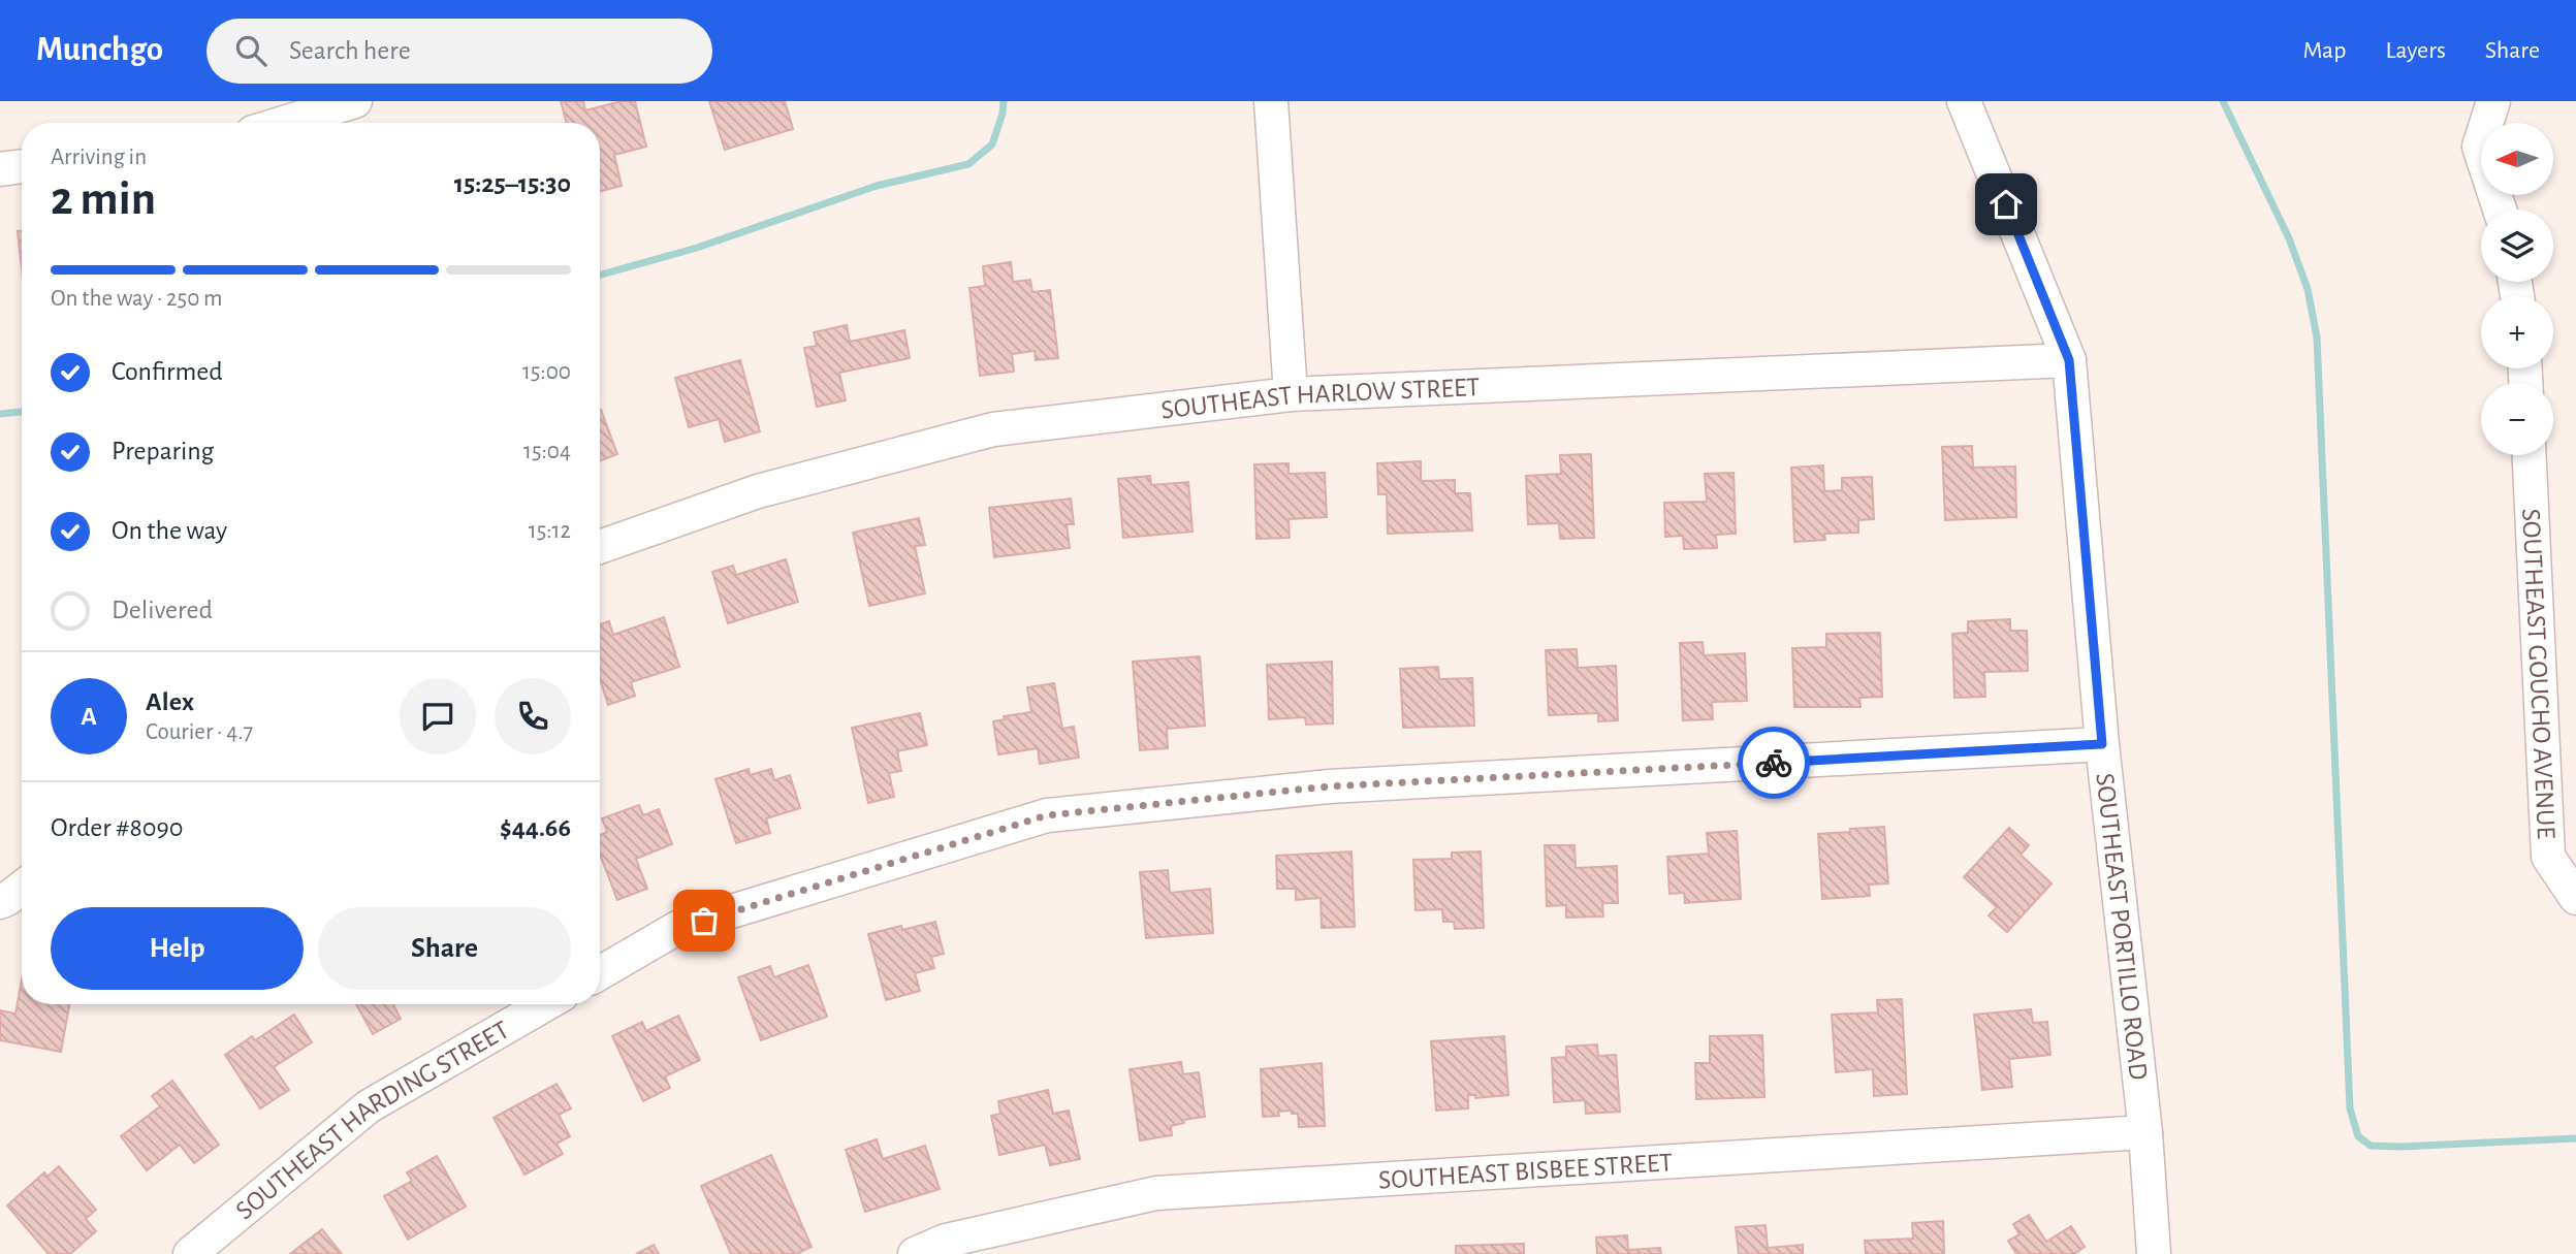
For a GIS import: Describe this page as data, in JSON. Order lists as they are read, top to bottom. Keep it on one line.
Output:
{"streets":{"street":["SOUTHEAST HARLOW STREET","SOUTHEAST GOUCHO AVENUE","SOUTHEAST PORTILLO ROAD","SOUTHEAST HARDING STREET","SOUTHEAST BISBEE STREET"]},"crossings":[["SOUTHEAST HARLOW STREET","SOUTHEAST PORTILLO ROAD"],["SOUTHEAST PORTILLO ROAD","SOUTHEAST BISBEE STREET"]],"north":"left","page":{"header":"Munchgo","search":"Search here","nav":["Map","Layers","Share"],"map_buttons":["+","−"],"heading":["2 min","Arriving in","15:25–15:30"],"panel":["Alex","Courier · 4.7","Order #8090","$44.66"],"bar":"On the way · 250 m","list":[["Confirmed","15:00"],["Preparing","15:04"],["On the way","15:12"],"Delivered"],"round":"A","buttons":["Help","Share"]}}
